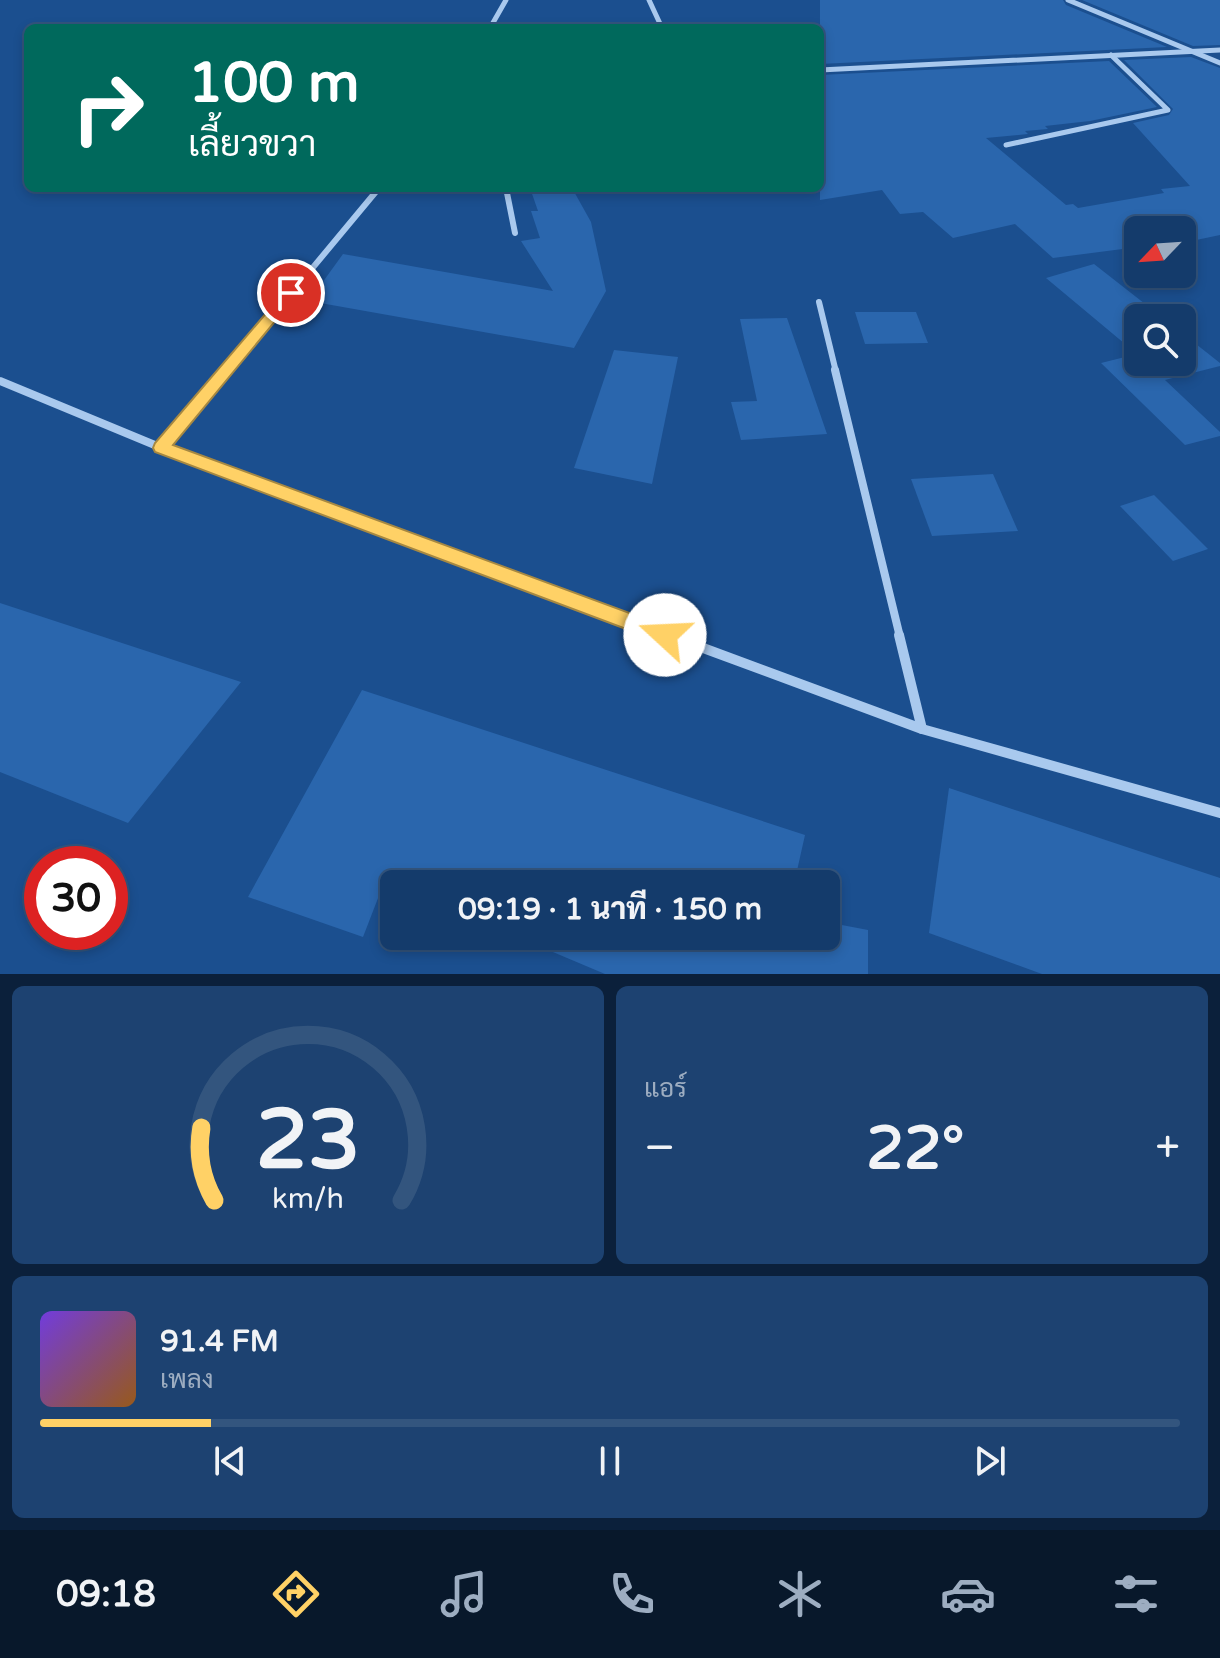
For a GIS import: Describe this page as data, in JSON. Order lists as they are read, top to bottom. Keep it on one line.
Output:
{"north":"bottom left","page":{"turn":["100 m","เลี้ยวขวา"],"limit":"30","trip":"09:19 · 1 นาที · 150 m","tile":"แอร์","heat":["−","22°","+"],"song":["91.4 FM","เพลง"],"tabs":"09:18","gauge":["23","km/h"]}}
